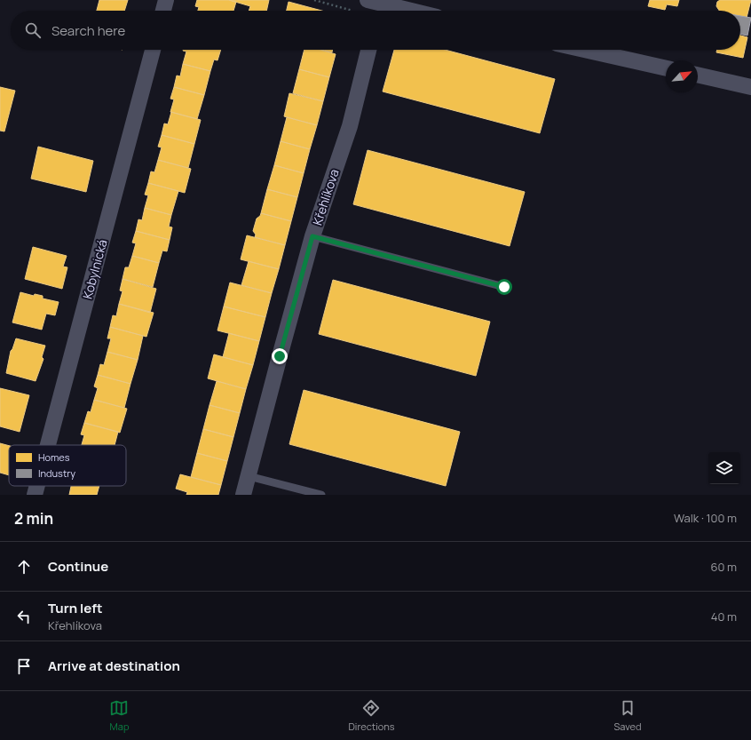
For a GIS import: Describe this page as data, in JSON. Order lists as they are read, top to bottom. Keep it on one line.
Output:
{"streets":{"street":["Křehlíkova","Kobylnická"]},"legend":["Homes","Industry"],"north":"top right","page":{"search":"Search here","heading":["2 min","Walk · 100 m"],"list":[["Continue","60 m"],["Turn left","Křehlíkova","40 m"],"Arrive at destination"],"nav":["Map","Directions","Saved"]}}
